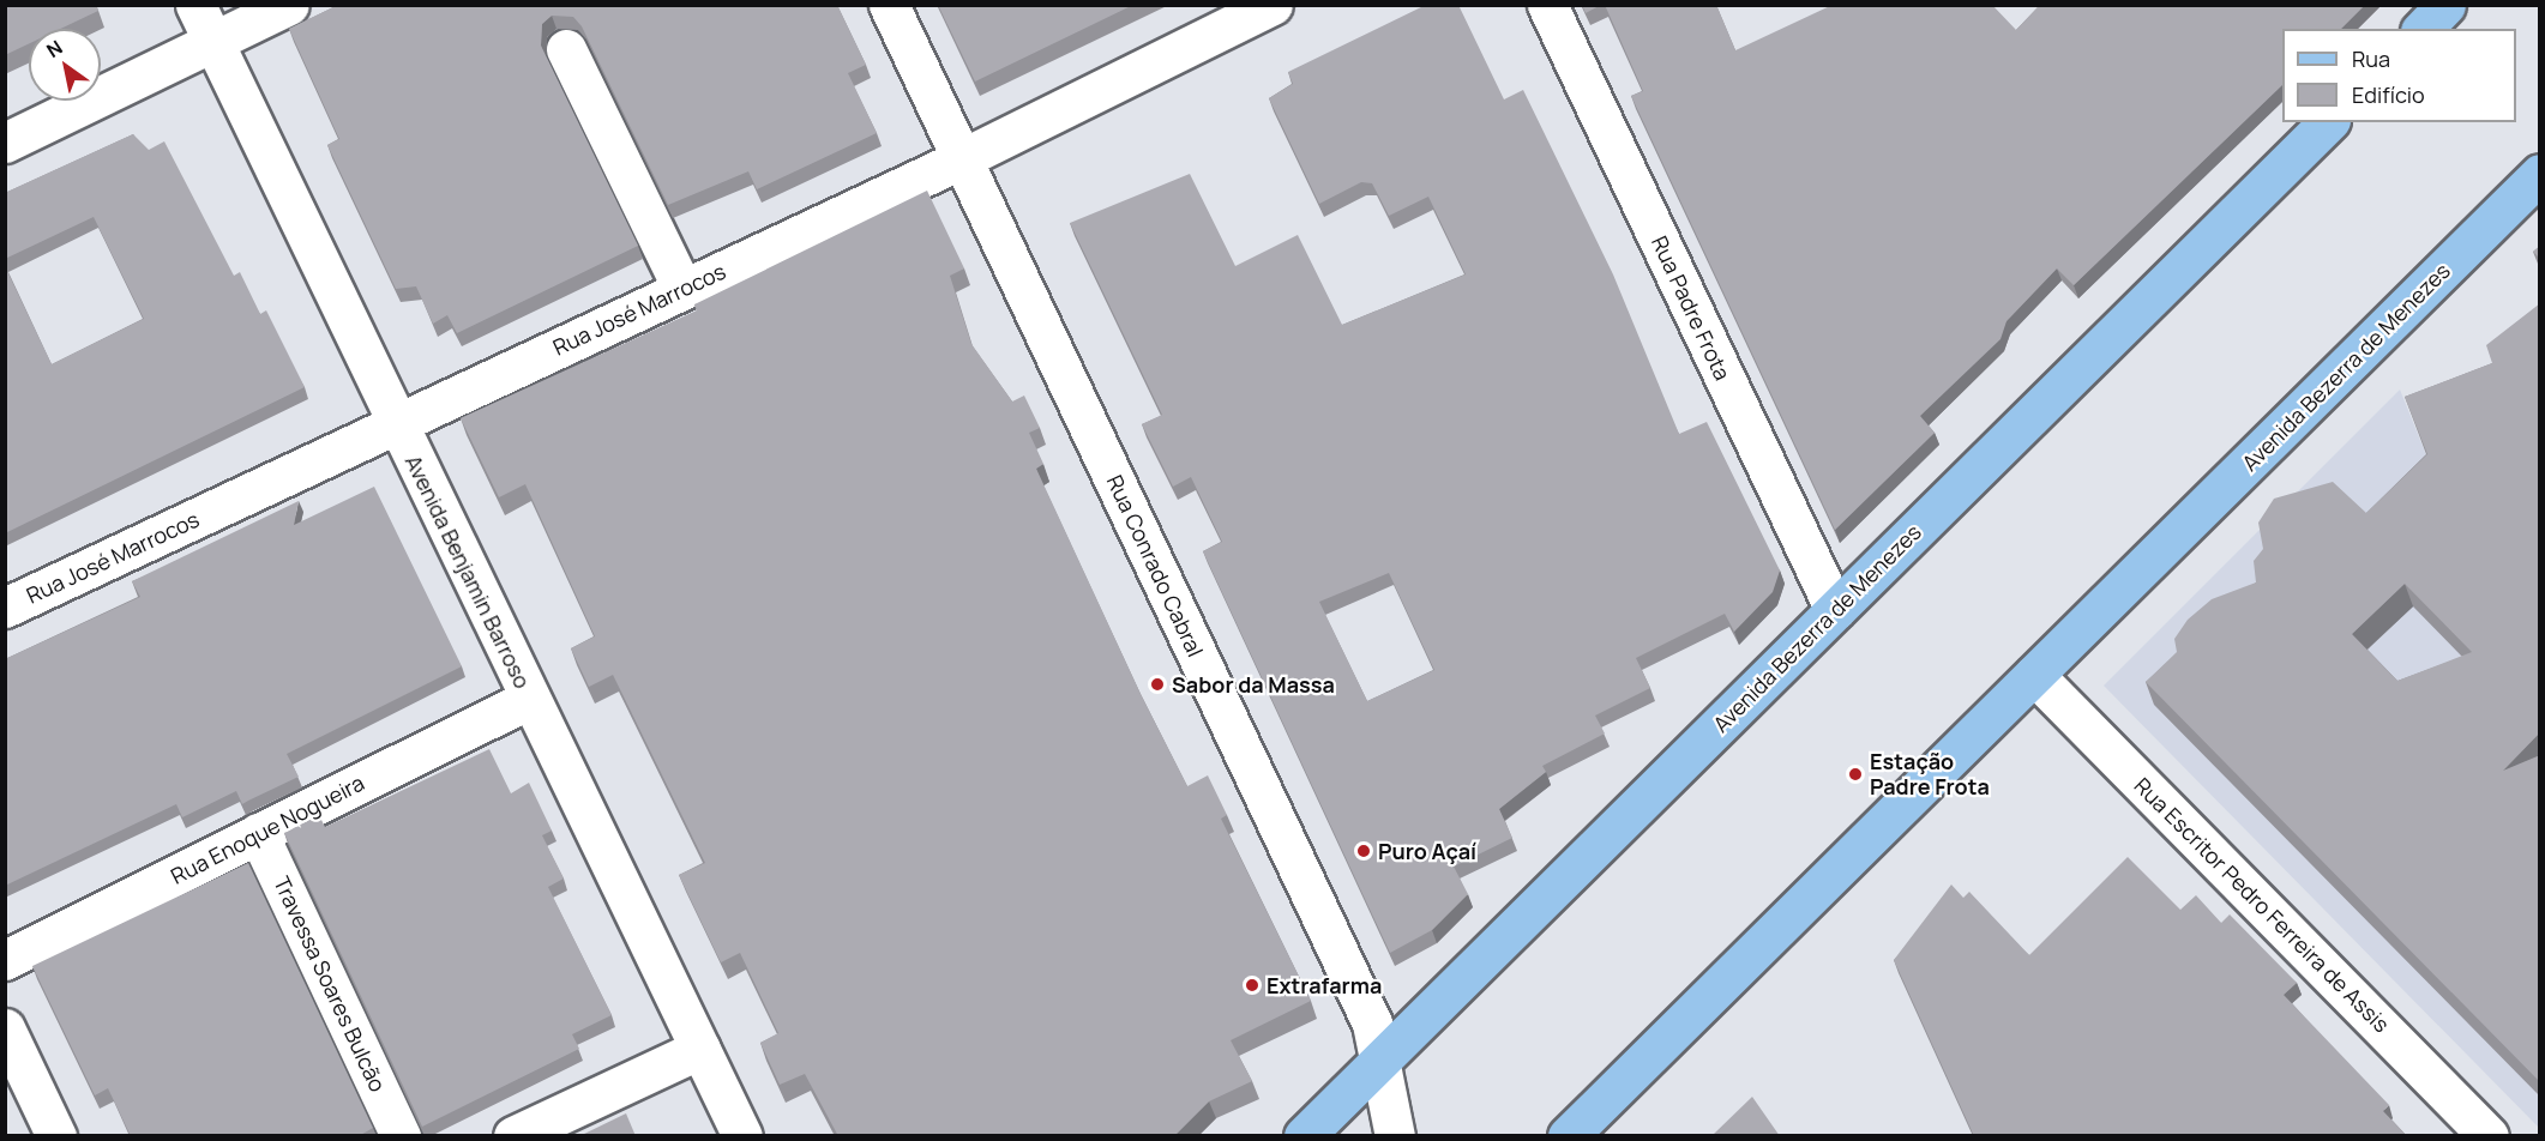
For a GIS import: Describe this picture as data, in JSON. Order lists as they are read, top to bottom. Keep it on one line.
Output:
{"streets":{"main road":["Avenida Bezerra de Menezes"],"street":["Rua Padre Frota","Rua José Marrocos","Rua Conrado Cabral","Avenida Benjamin Barroso","Rua Enoque Nogueira","Rua Escritor Pedro Ferreira de Assis","Travessa Soares Bulcão"]},"crossings":[["Rua Padre Frota","Avenida Bezerra de Menezes"],["Rua José Marrocos","Rua Conrado Cabral"],["Rua José Marrocos","Avenida Benjamin Barroso"],["Avenida Bezerra de Menezes","Rua Conrado Cabral"],["Avenida Bezerra de Menezes","Rua Escritor Pedro Ferreira de Assis"],["Avenida Benjamin Barroso","Rua Enoque Nogueira"],["Rua Enoque Nogueira","Travessa Soares Bulcão"]],"places":["Sabor da Massa","Estação Padre Frota","Puro Açaí","Extrafarma"],"legend":["Rua","Edifício"],"north":"top left"}
